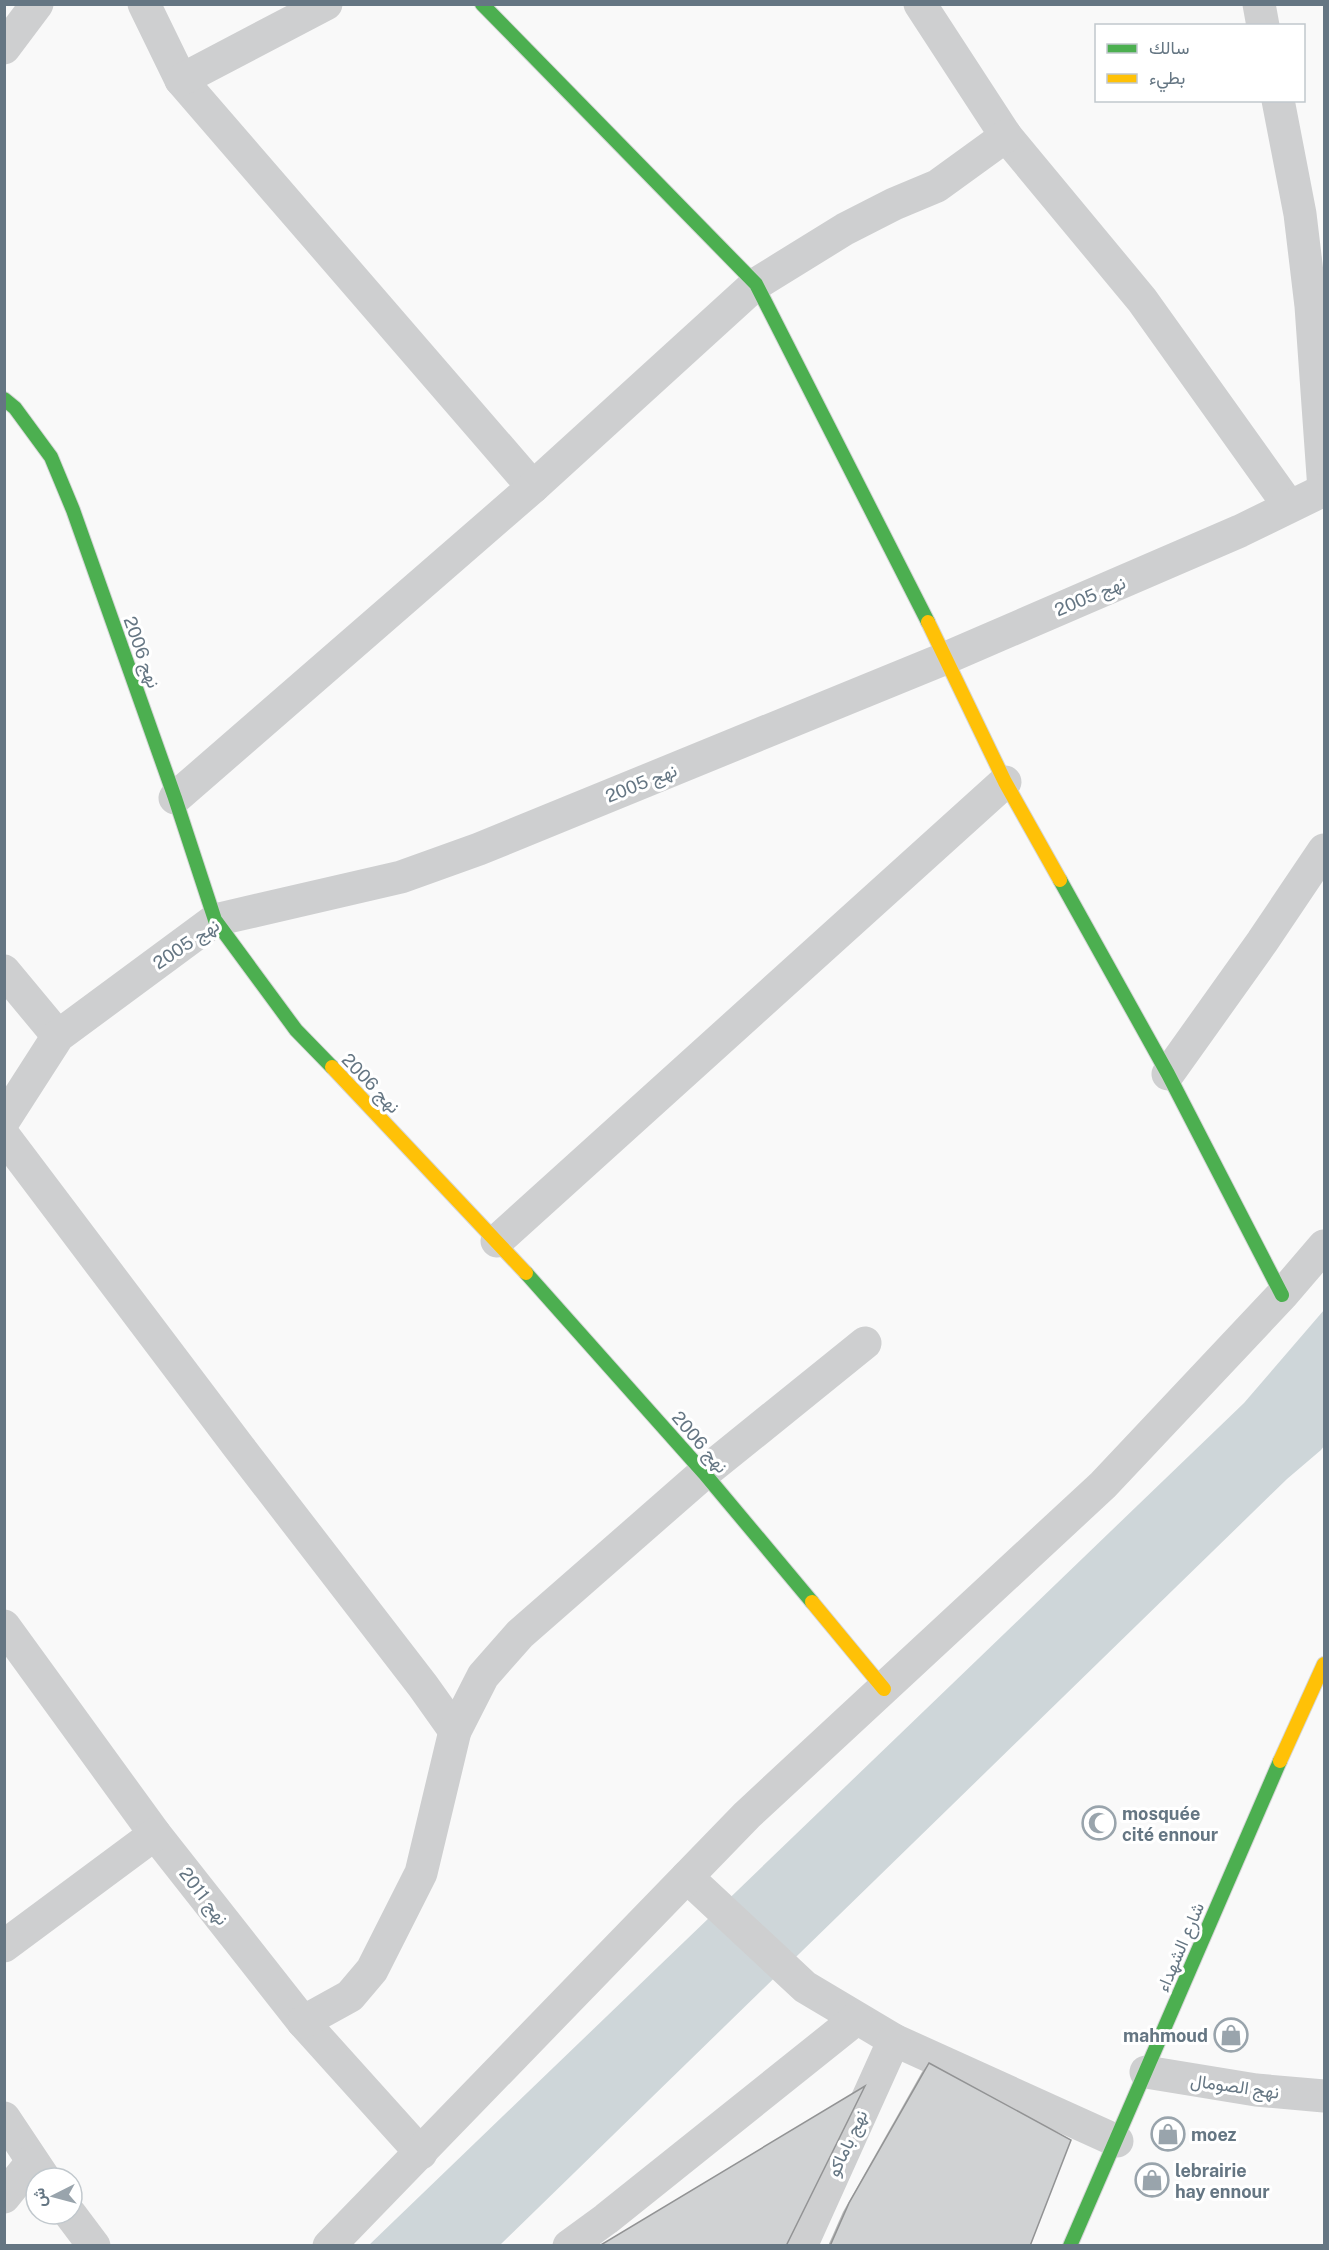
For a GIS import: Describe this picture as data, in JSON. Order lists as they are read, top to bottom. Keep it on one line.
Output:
{"streets":{"street":["نهج 2005","نهج 2006","نهج 2011","شارع الشهداء","نهج الصومال","نهج باماكو"]},"crossings":[["نهج 2005","نهج 2006"],["شارع الشهداء","نهج الصومال"]],"places":{"mosque":["mosquée cité ennour"],"shop":["mahmoud","moez","lebrairie hay ennour"]},"legend":["سالك","بطيء"],"north":"left"}
